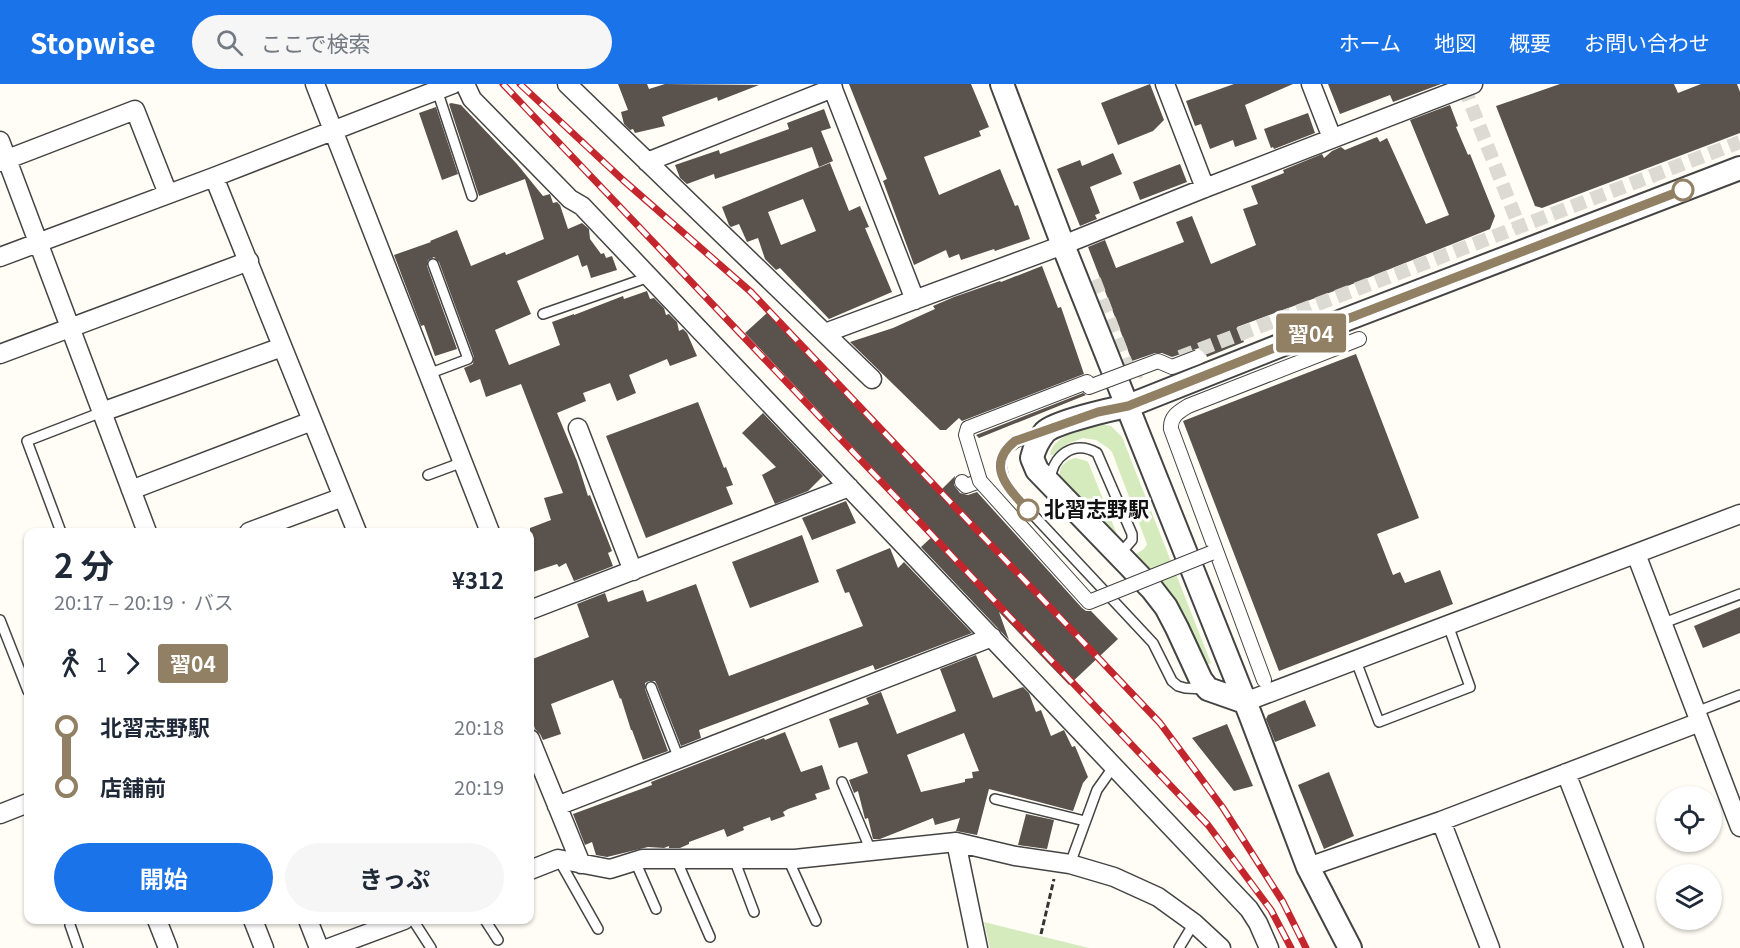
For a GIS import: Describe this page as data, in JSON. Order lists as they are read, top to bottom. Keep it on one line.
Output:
{"places":["北習志野駅"],"lines":["bus line 習04"],"page":{"header":"Stopwise","search":"ここで検索","nav":["ホーム","地図","概要","お問い合わせ"],"on_map":"習04","heading":["2 分","20:17 – 20:19 · バス","¥312"],"legs":["1","習04"],"list":[{"name":"北習志野駅","value":"20:18"},{"name":"店舗前","value":"20:19"}],"buttons":["開始","きっぷ"]}}
